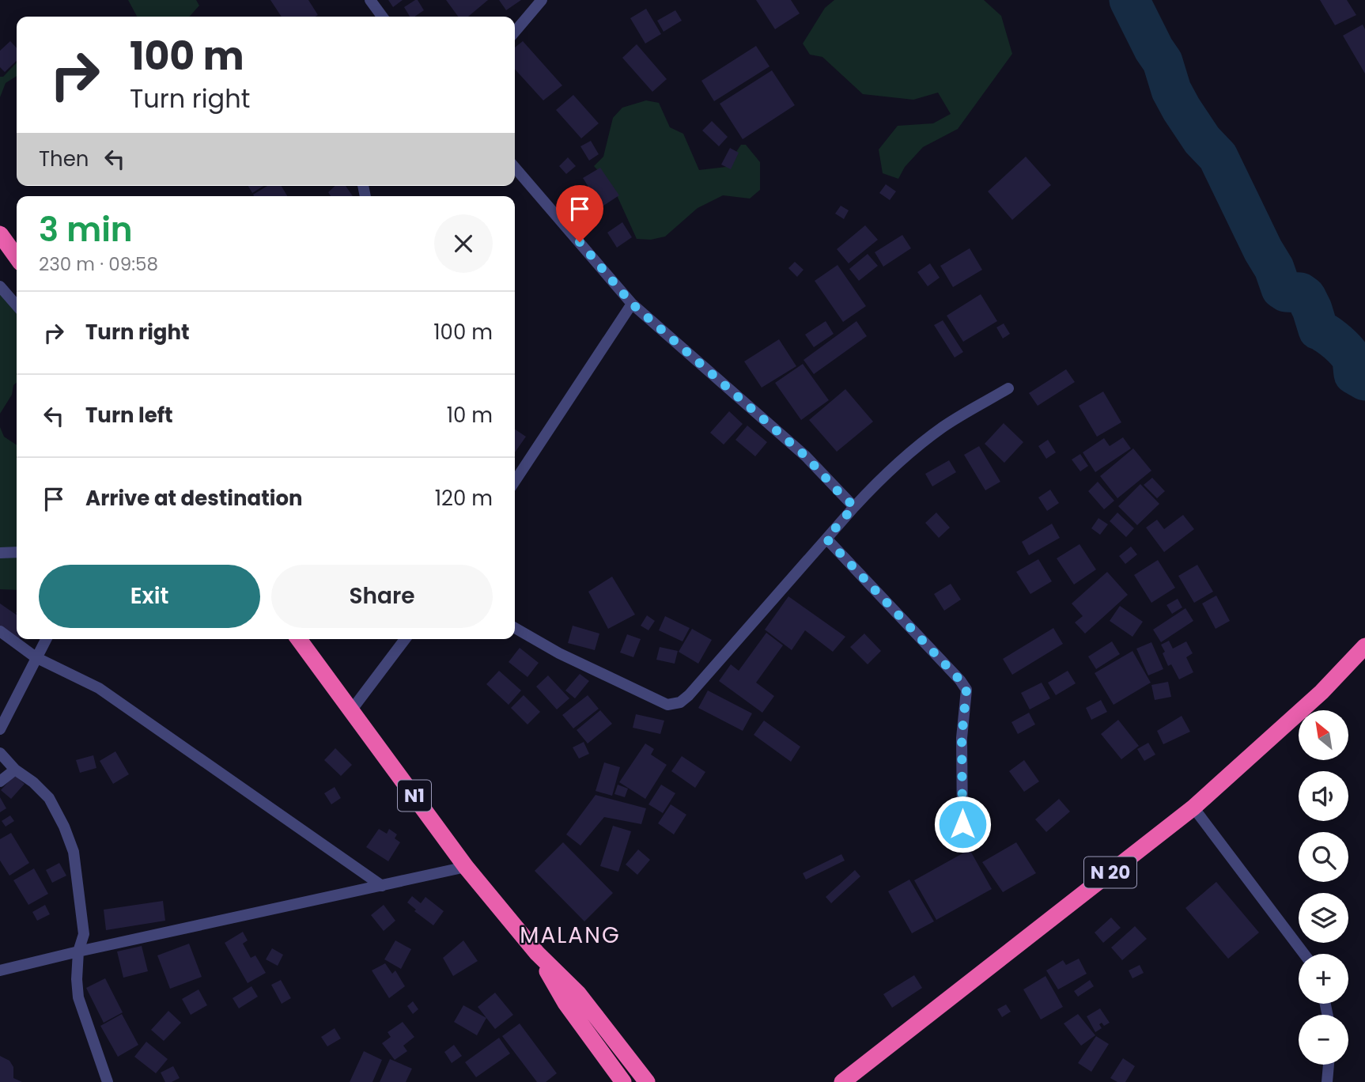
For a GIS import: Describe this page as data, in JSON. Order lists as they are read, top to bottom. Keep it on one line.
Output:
{"streets":{"highway":["N1","N 20"]},"districts":["MALANG"],"north":"top left","page":{"turn":["100 m","Turn right"],"then":"Then","heading":["3 min","230 m · 09:58"],"list":[{"name":"Turn right","value":"100 m"},{"name":"Turn left","value":"10 m"},{"name":"Arrive at destination","value":"120 m"}],"buttons":["Exit","Share"],"map_buttons":["+","−"]}}
